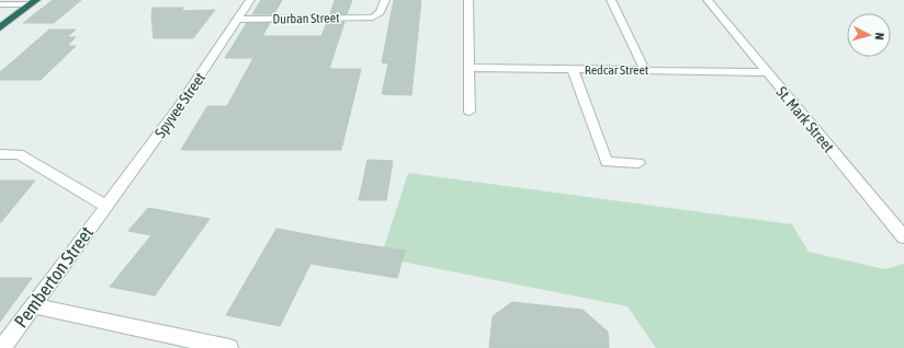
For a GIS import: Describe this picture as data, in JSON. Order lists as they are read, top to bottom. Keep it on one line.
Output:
{"streets":{"street":["Durban Street","Redcar Street","Spyvee Street","St. Mark Street","Pemberton Street"]},"crossings":[["Durban Street","Spyvee Street"],["Redcar Street","St. Mark Street"],["Spyvee Street","Pemberton Street"]],"north":"right"}
